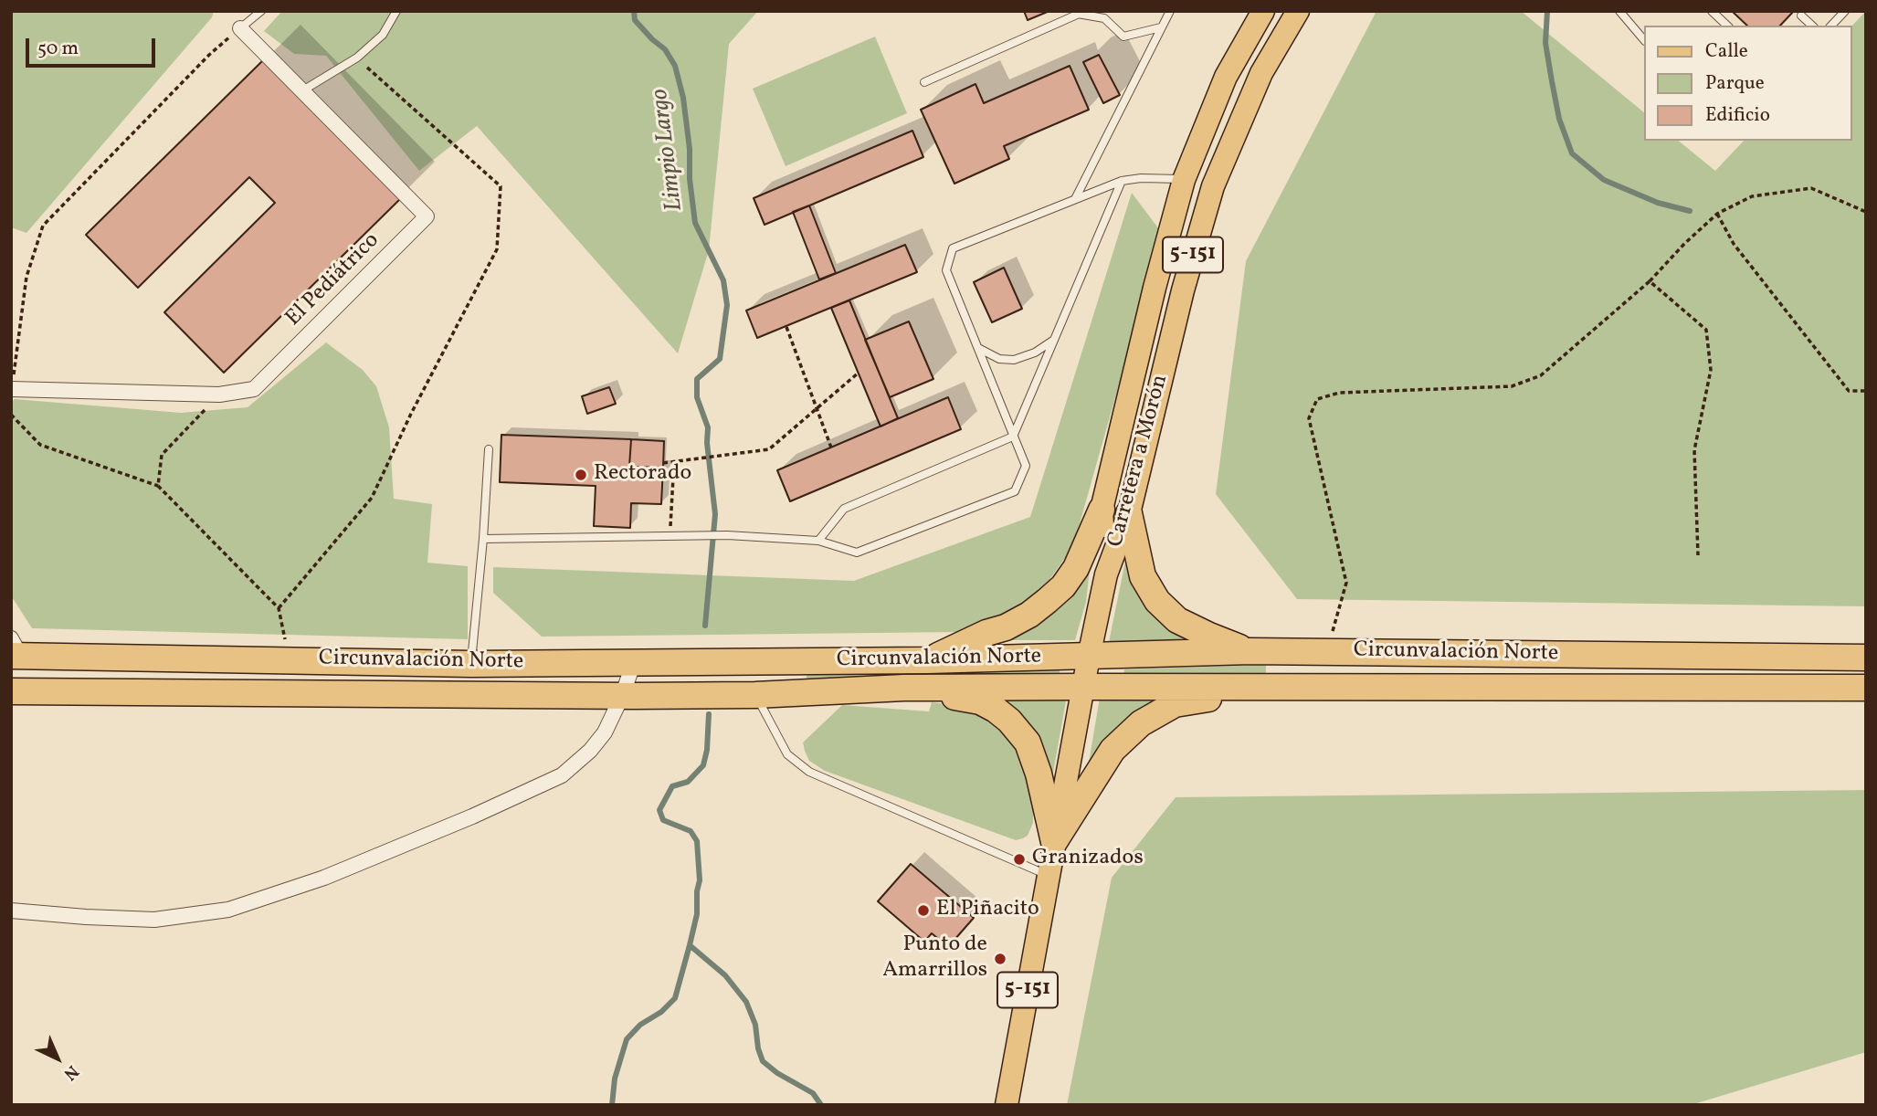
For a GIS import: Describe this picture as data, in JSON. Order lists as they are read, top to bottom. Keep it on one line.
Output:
{"streets":{"highway":["Circunvalación Norte"],"main road":["5-151","Carretera a Morón"],"street":["El Pediátrico"]},"crossings":[["5-151","Carretera a Morón"],["5-151","Circunvalación Norte"]],"water":["Limpio Largo"],"places":["Rectorado","Granizados","El Piñacito","Punto de Amarrillos"],"legend":["Calle","Parque","Edificio"],"scale_bar":"50 m","north":"bottom right"}
